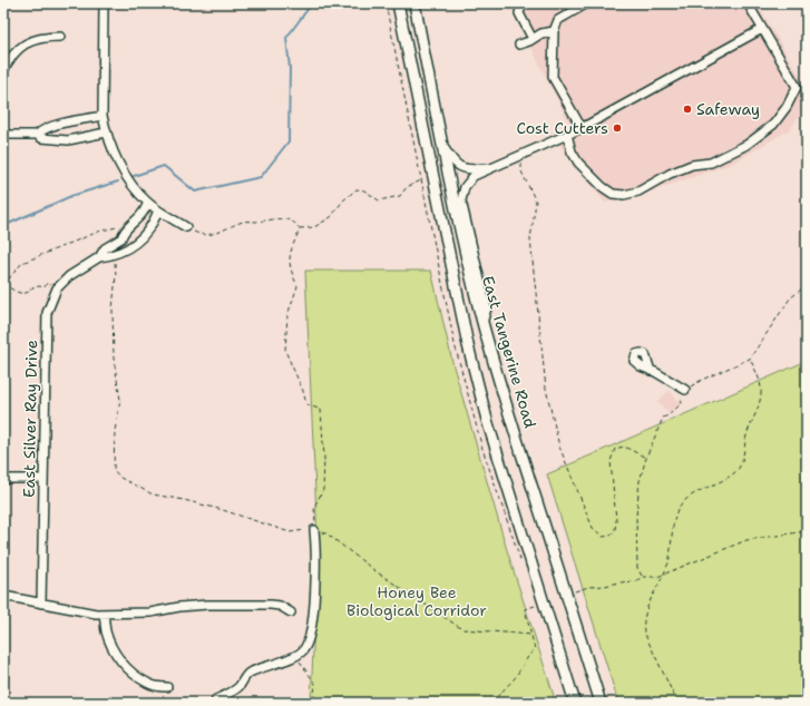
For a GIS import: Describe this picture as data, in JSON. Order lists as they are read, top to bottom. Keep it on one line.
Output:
{"streets":{"main road":["East Tangerine Road"],"street":["East Silver Ray Drive"]},"parks":["Honey Bee Biological Corridor"],"places":["Safeway","Cost Cutters"]}
